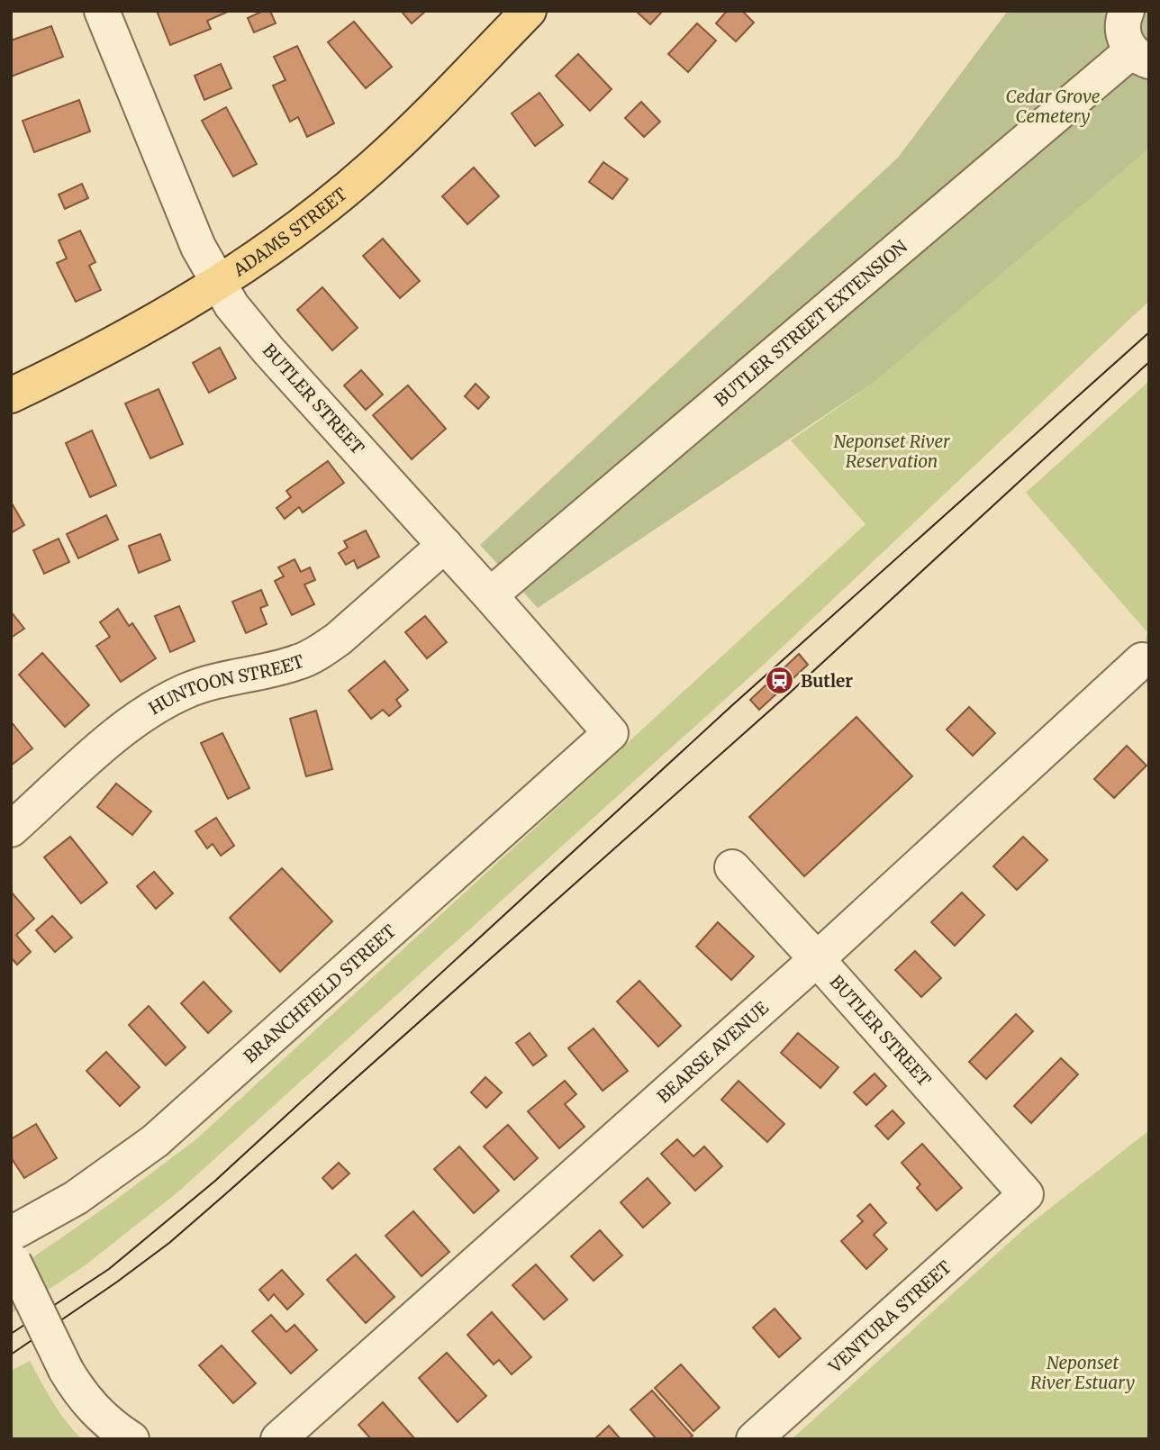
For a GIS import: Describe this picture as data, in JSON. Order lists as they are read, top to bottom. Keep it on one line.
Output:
{"streets":{"main road":["ADAMS STREET"],"street":["BUTLER STREET EXTENSION","BUTLER STREET","HUNTOON STREET","BRANCHFIELD STREET","BEARSE AVENUE","VENTURA STREET"]},"crossings":[["ADAMS STREET","BUTLER STREET"],["BUTLER STREET EXTENSION","BUTLER STREET"],["BUTLER STREET","HUNTOON STREET"],["BUTLER STREET","BRANCHFIELD STREET"],["BUTLER STREET","BEARSE AVENUE"],["BUTLER STREET","VENTURA STREET"]],"parks":["Cedar Grove Cemetery","Neponset River Reservation","Neponset River Estuary"],"places":{"station":["Butler"]}}
